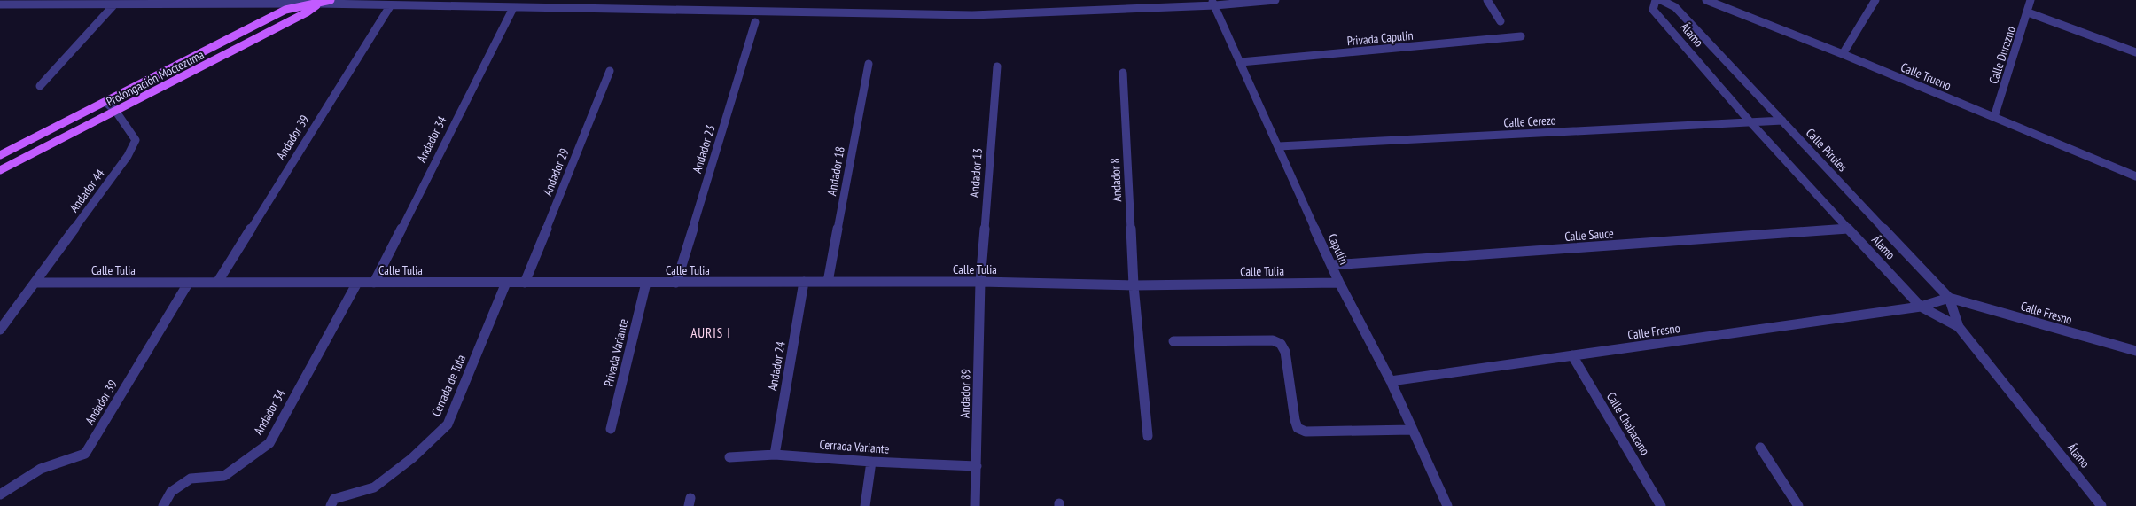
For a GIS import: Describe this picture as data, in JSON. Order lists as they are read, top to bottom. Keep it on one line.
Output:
{"streets":{"main road":["Prolongación Moctezuma"],"street":["Álamo","Privada Capulín","Calle Durazno","Calle Trueno","Calle Cerezo","Andador 39","Andador 34","Andador 23","Calle Pirules","Andador 18","Andador 29","Andador 13","Andador 8","Andador 44","Calle Sauce","Capulín","Calle Tulia","Calle Fresno","Privada Variante","Andador 24","Cerrada de Tula","Andador 89","Calle Chabacano","Cerrada Variante"]},"crossings":[["Álamo","Calle Cerezo"],["Álamo","Calle Pirules"],["Álamo","Calle Sauce"],["Álamo","Calle Fresno"],["Privada Capulín","Capulín"],["Calle Durazno","Calle Trueno"],["Prolongación Moctezuma","Andador 44"],["Calle Cerezo","Calle Pirules"],["Calle Cerezo","Capulín"],["Andador 39","Calle Tulia"],["Andador 34","Calle Tulia"],["Andador 23","Calle Tulia"],["Calle Pirules","Calle Fresno"],["Andador 18","Calle Tulia"],["Andador 29","Calle Tulia"],["Andador 13","Calle Tulia"],["Andador 13","Andador 89"],["Andador 8","Calle Tulia"],["Andador 44","Calle Tulia"],["Calle Sauce","Capulín"],["Capulín","Calle Tulia"],["Capulín","Calle Fresno"],["Calle Tulia","Privada Variante"],["Calle Tulia","Andador 24"],["Calle Tulia","Cerrada de Tula"],["Calle Tulia","Andador 89"],["Calle Fresno","Calle Chabacano"],["Andador 24","Cerrada Variante"],["Andador 89","Cerrada Variante"]],"districts":["AURIS I"]}
